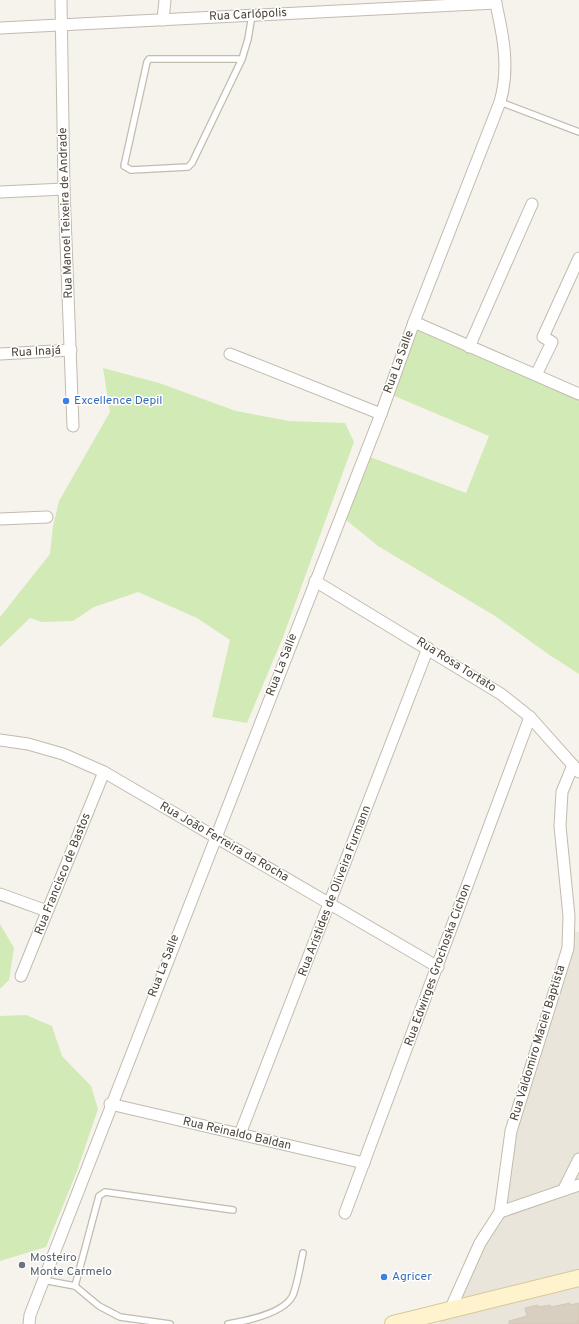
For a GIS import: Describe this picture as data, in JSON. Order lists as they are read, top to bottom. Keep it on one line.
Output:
{"streets":{"street":["Rua Carlópolis","Rua Manoel Teixeira de Andrade","Rua Inajá","Rua La Salle","Rua Rosa Tortato","Rua João Ferreira da Rocha","Rua Francisco de Bastos","Rua Aristides de Oliveira Furmann","Rua Edwirges Grochoska Cichon","Rua Valdomiro Maciel Baptista","Rua Reinaldo Baldan"]},"crossings":[["Rua Carlópolis","Rua Manoel Teixeira de Andrade"],["Rua Carlópolis","Rua La Salle"],["Rua Manoel Teixeira de Andrade","Rua Inajá"],["Rua La Salle","Rua Rosa Tortato"],["Rua La Salle","Rua João Ferreira da Rocha"],["Rua La Salle","Rua Reinaldo Baldan"],["Rua Rosa Tortato","Rua Aristides de Oliveira Furmann"],["Rua Rosa Tortato","Rua Edwirges Grochoska Cichon"],["Rua Rosa Tortato","Rua Valdomiro Maciel Baptista"],["Rua João Ferreira da Rocha","Rua Francisco de Bastos"],["Rua João Ferreira da Rocha","Rua Aristides de Oliveira Furmann"],["Rua João Ferreira da Rocha","Rua Edwirges Grochoska Cichon"],["Rua Aristides de Oliveira Furmann","Rua Reinaldo Baldan"],["Rua Edwirges Grochoska Cichon","Rua Reinaldo Baldan"]],"places":["Excellence Depil","Mosteiro Monte Carmelo","Agricer"]}
